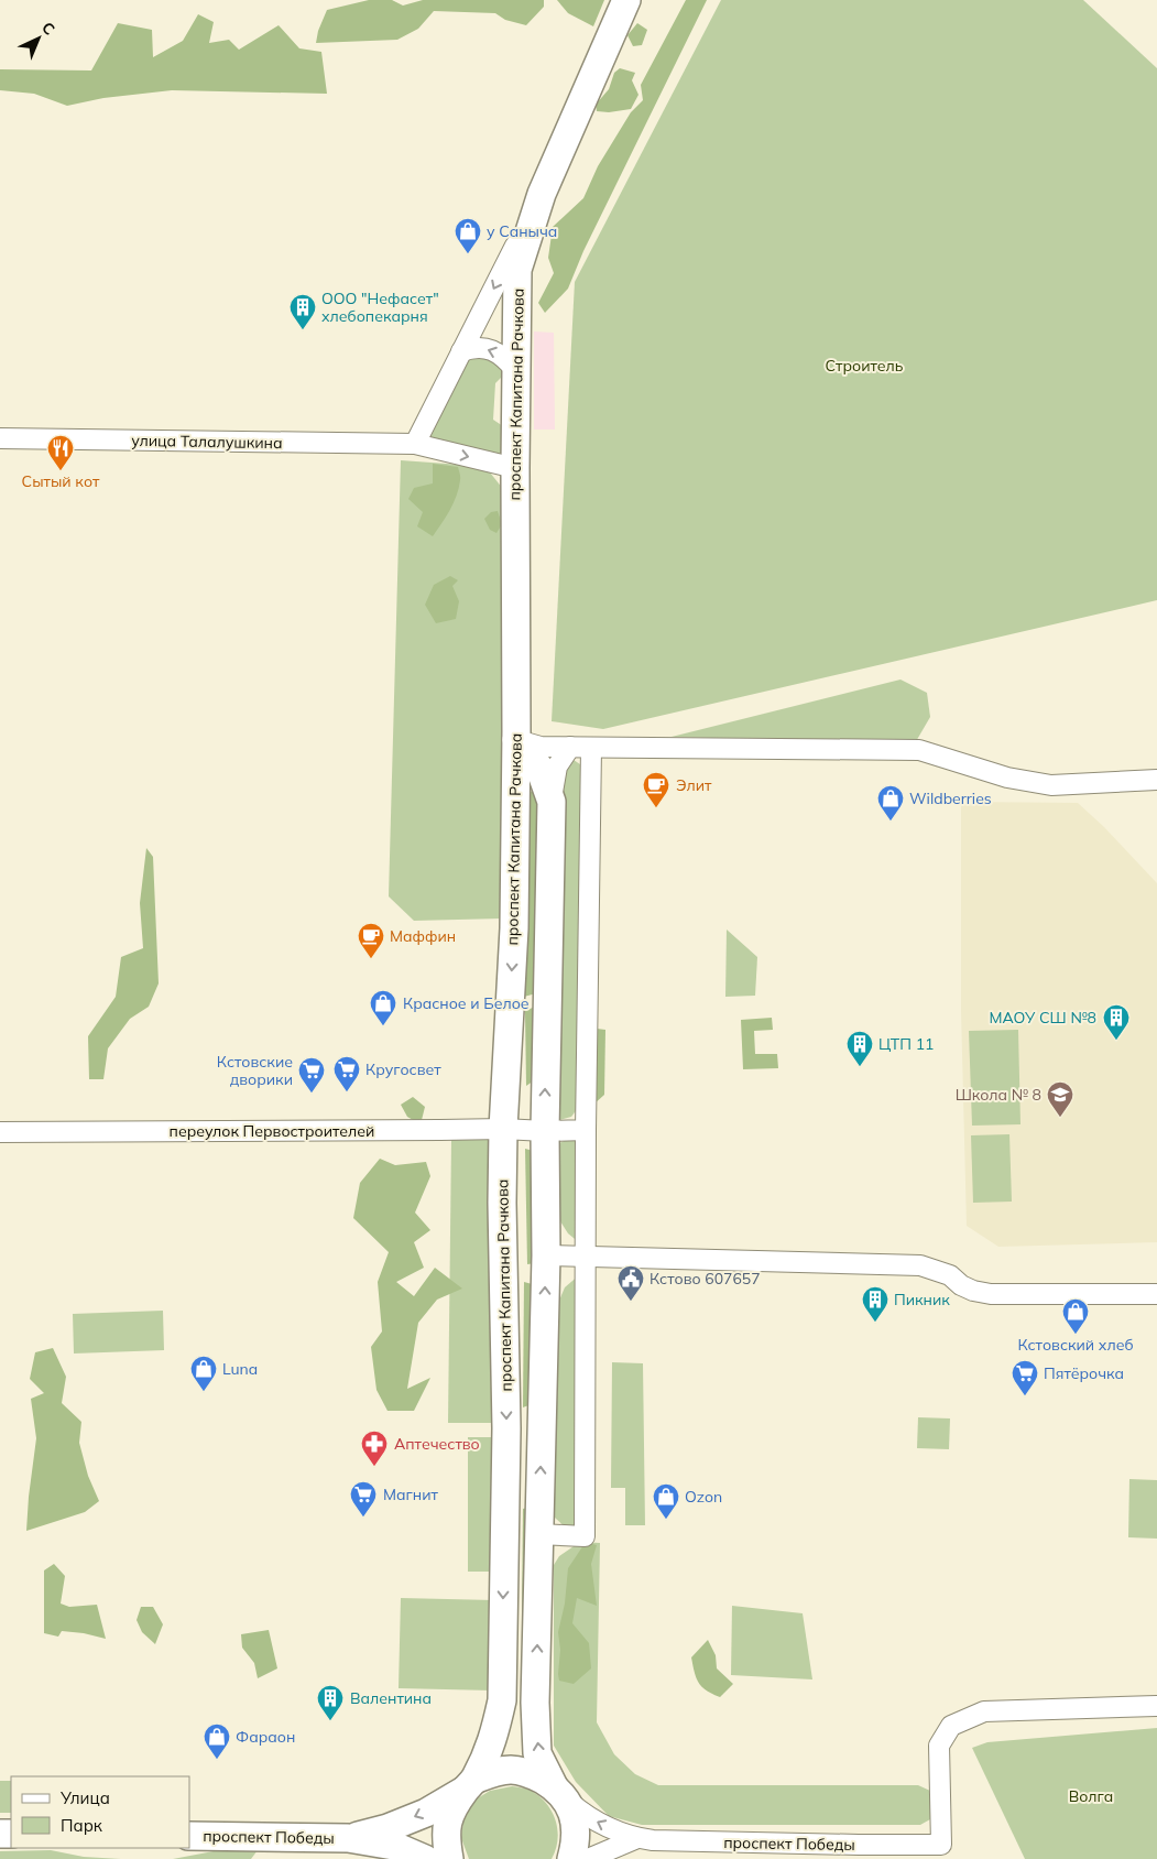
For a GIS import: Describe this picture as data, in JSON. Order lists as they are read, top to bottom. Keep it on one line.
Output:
{"streets":{"street":["проспект Капитана Рачкова","улица Талалушкина","переулок Первостроителей","проспект Победы"]},"crossings":[["проспект Капитана Рачкова","улица Талалушкина"],["проспект Капитана Рачкова","переулок Первостроителей"]],"parks":["Строитель","Волга"],"places":{"shop":["у Саныча","Wildberries","Красное и Белое","Кстовский хлеб","Luna","Ozon","Фараон"],"building":["ООО \"Нефасет\" хлебопекарня","МАОУ СШ №8","ЦТП 11","Пикник","Валентина"],"restaurant":["Сытый кот"],"cafe":["Элит","Маффин"],"supermarket":["Кругосвет","Кстовские дворики","Пятёрочка","Магнит"],"school or university":["Школа № 8"],"public building":["Кстово 607657"],"pharmacy":["Аптечество"]},"legend":["Улица","Парк"],"north":"top right"}
